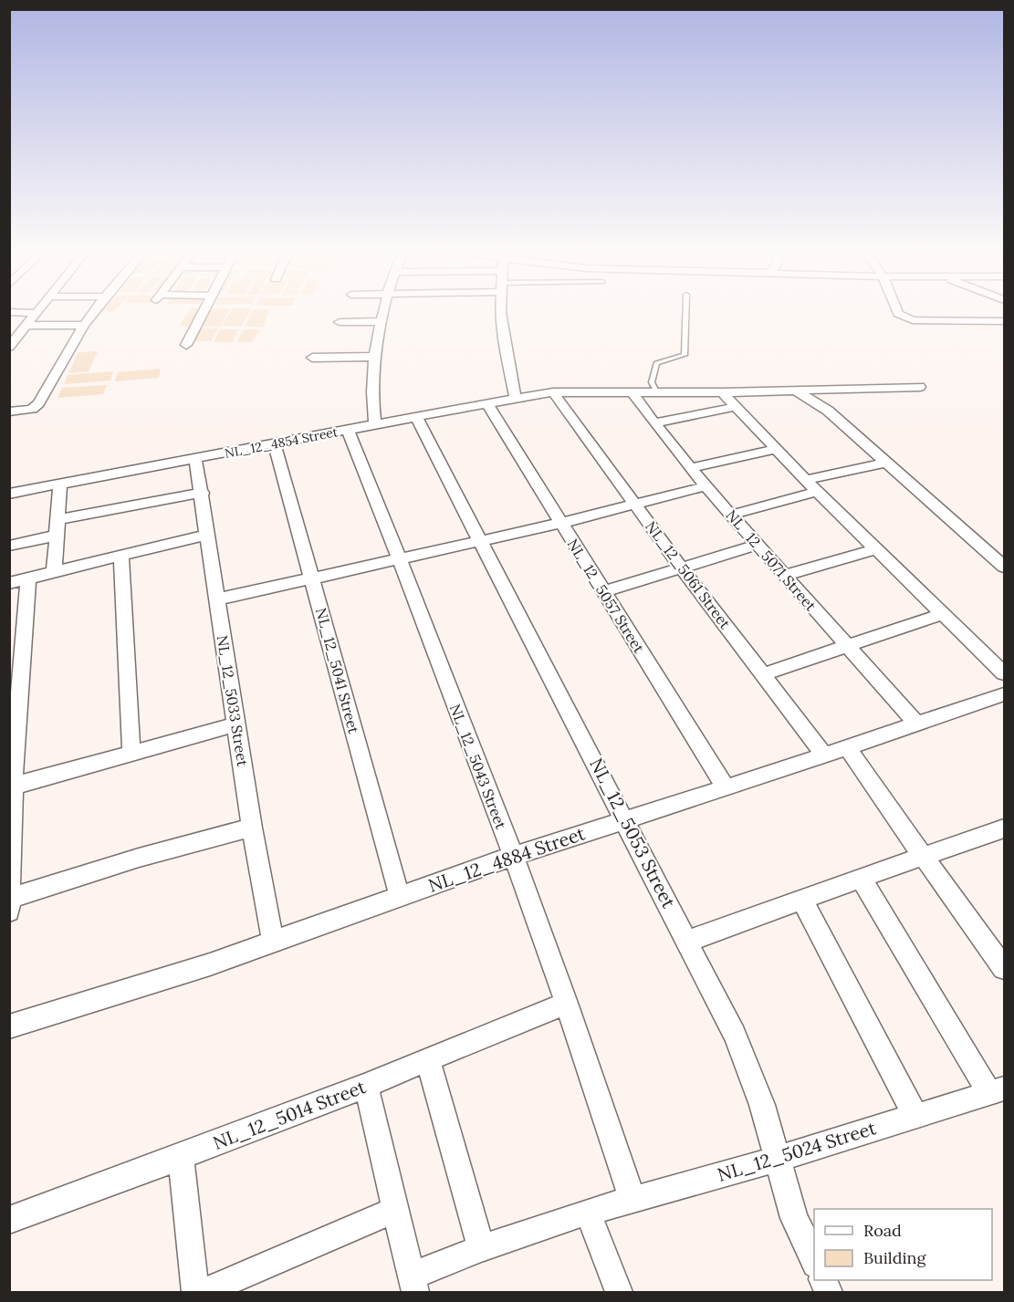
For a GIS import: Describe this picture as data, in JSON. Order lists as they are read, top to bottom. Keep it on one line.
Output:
{"streets":{"street":["NL_12_4854 Street","NL_12_5071 Street","NL_12_5061 Street","NL_12_5057 Street","NL_12_5041 Street","NL_12_5033 Street","NL_12_5043 Street","NL_12_5053 Street","NL_12_4884 Street","NL_12_5014 Street","NL_12_5024 Street"]},"crossings":[["NL_12_4854 Street","NL_12_5071 Street"],["NL_12_4854 Street","NL_12_5061 Street"],["NL_12_4854 Street","NL_12_5057 Street"],["NL_12_4854 Street","NL_12_5041 Street"],["NL_12_4854 Street","NL_12_5033 Street"],["NL_12_4854 Street","NL_12_5043 Street"],["NL_12_4854 Street","NL_12_5053 Street"],["NL_12_5071 Street","NL_12_4884 Street"],["NL_12_5061 Street","NL_12_4884 Street"],["NL_12_5057 Street","NL_12_4884 Street"],["NL_12_5041 Street","NL_12_4884 Street"],["NL_12_5033 Street","NL_12_4884 Street"],["NL_12_5043 Street","NL_12_4884 Street"],["NL_12_5043 Street","NL_12_5014 Street"],["NL_12_5043 Street","NL_12_5024 Street"],["NL_12_5053 Street","NL_12_4884 Street"],["NL_12_5053 Street","NL_12_5024 Street"]],"legend":["Road","Building"]}
